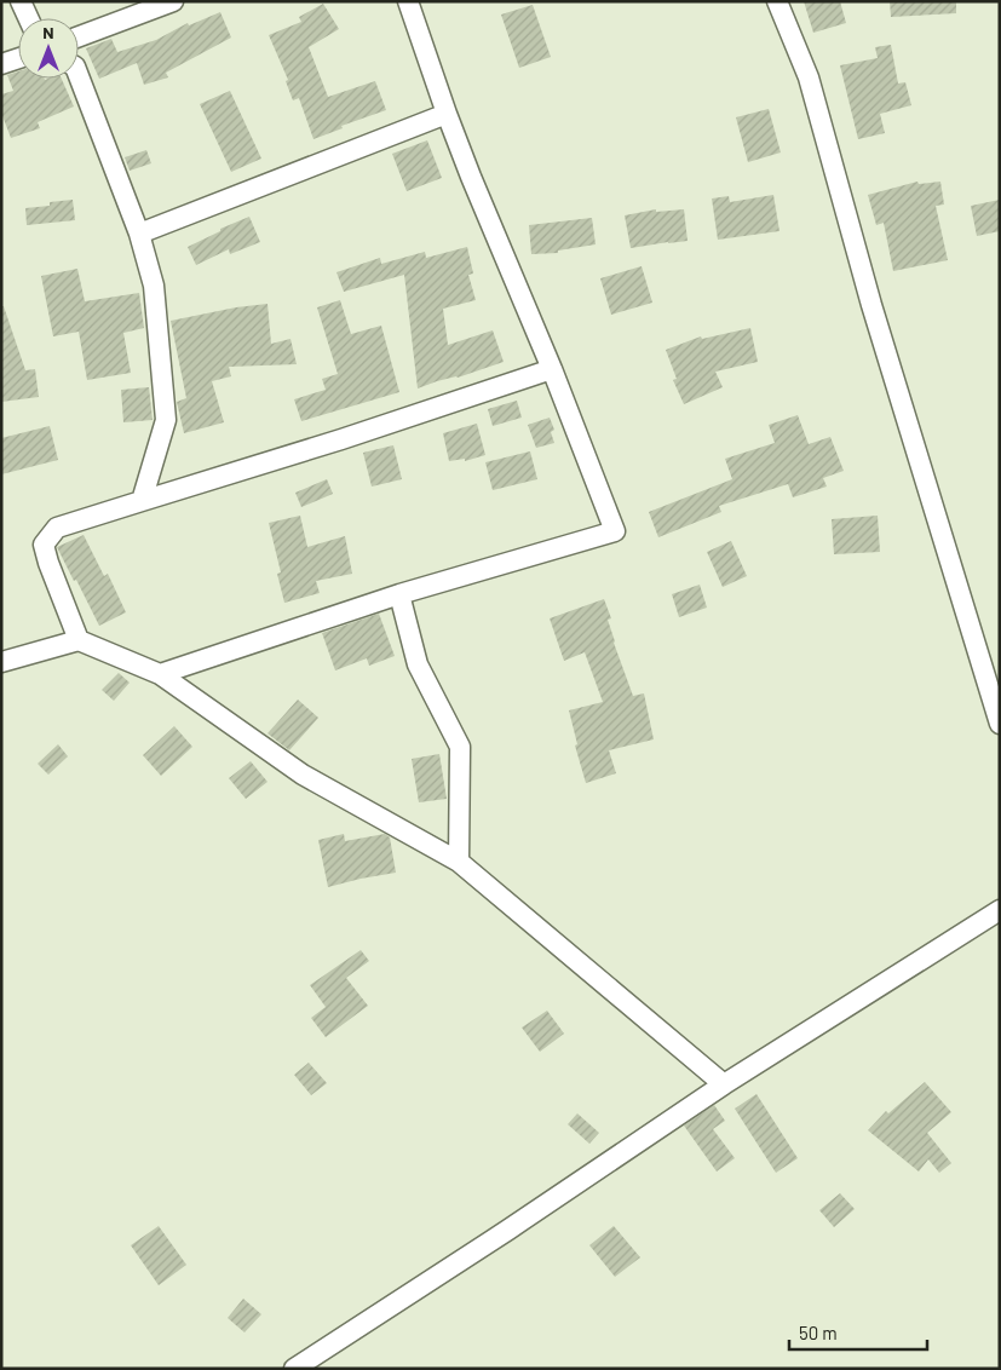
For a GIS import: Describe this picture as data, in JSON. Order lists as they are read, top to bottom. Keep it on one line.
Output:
{"scale_bar":"50 m","north":"top"}
